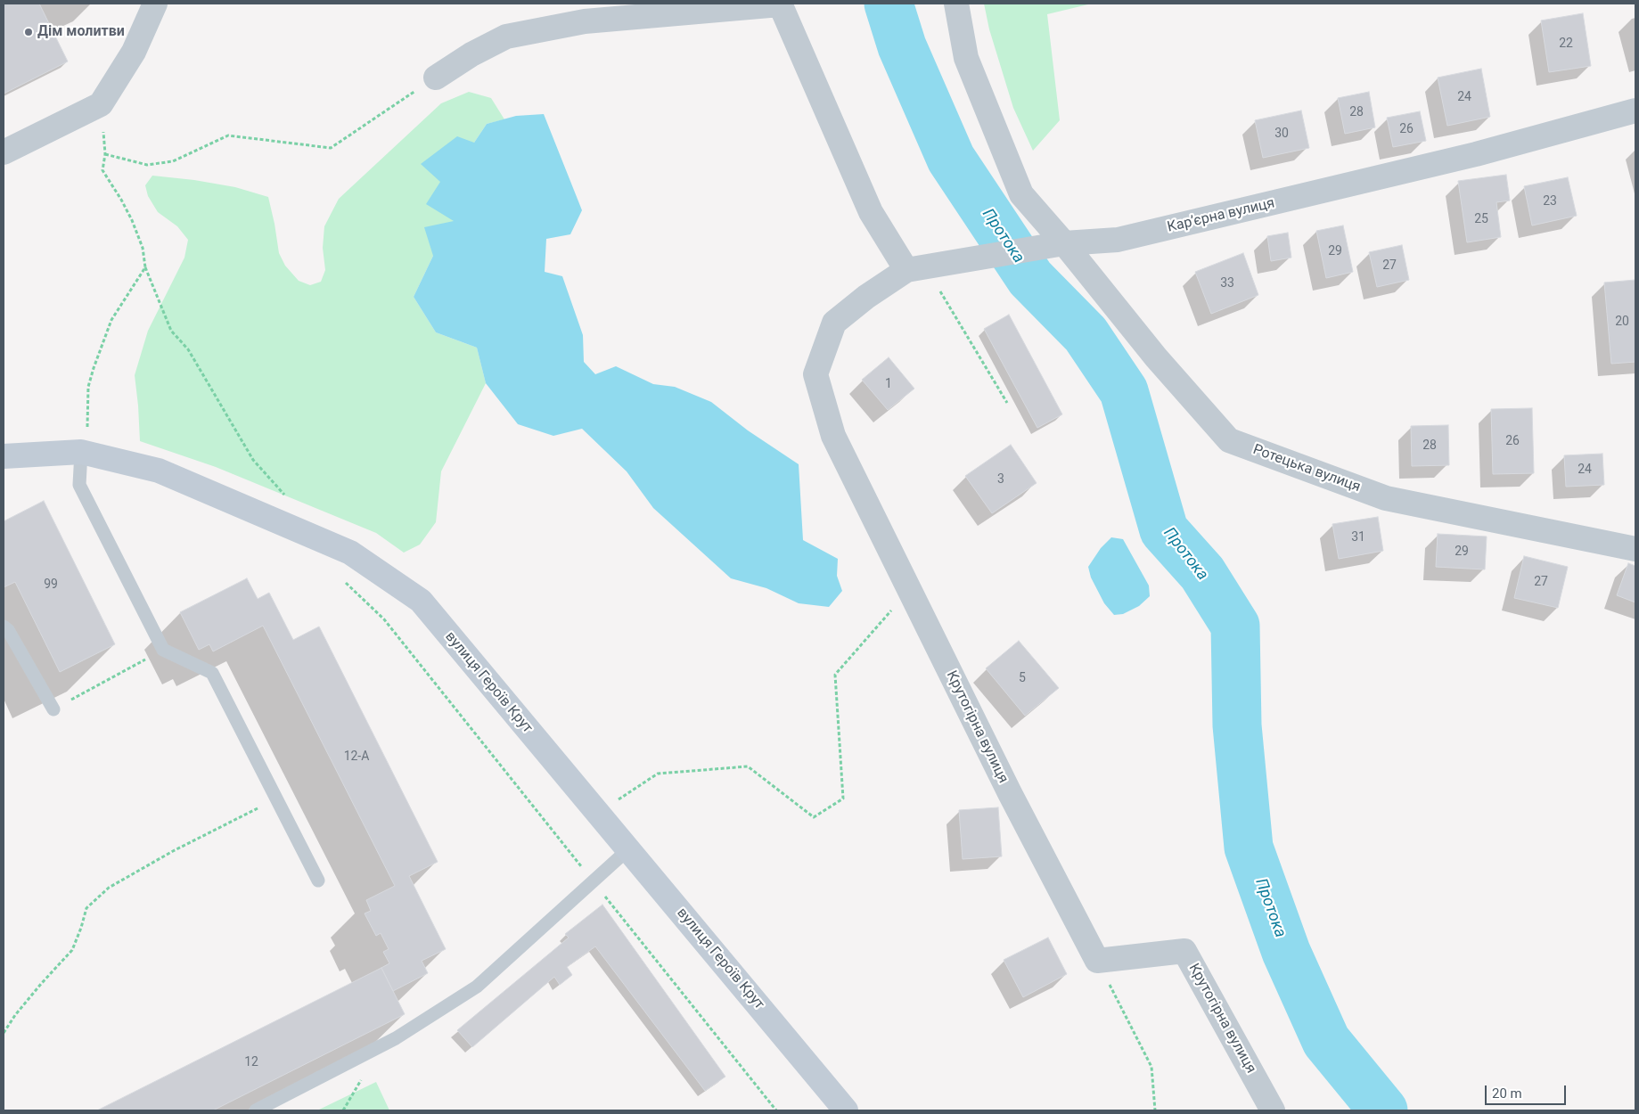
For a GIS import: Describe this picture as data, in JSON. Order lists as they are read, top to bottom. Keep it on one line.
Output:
{"streets":{"street":["Карʼєрна вулиця","Ротецька вулиця","вулиця Героїв Крут","Крутогірна вулиця"]},"crossings":[["Карʼєрна вулиця","Ротецька вулиця"],["Карʼєрна вулиця","Крутогірна вулиця"]],"water":["Протока"],"places":["Дім молитви"],"house_numbers":["22","24","28","26","30","23","25","29","27","33","20","1","26","28","24","3","31","29","27","99","5","12-А","12"],"scale_bar":"20 m"}
